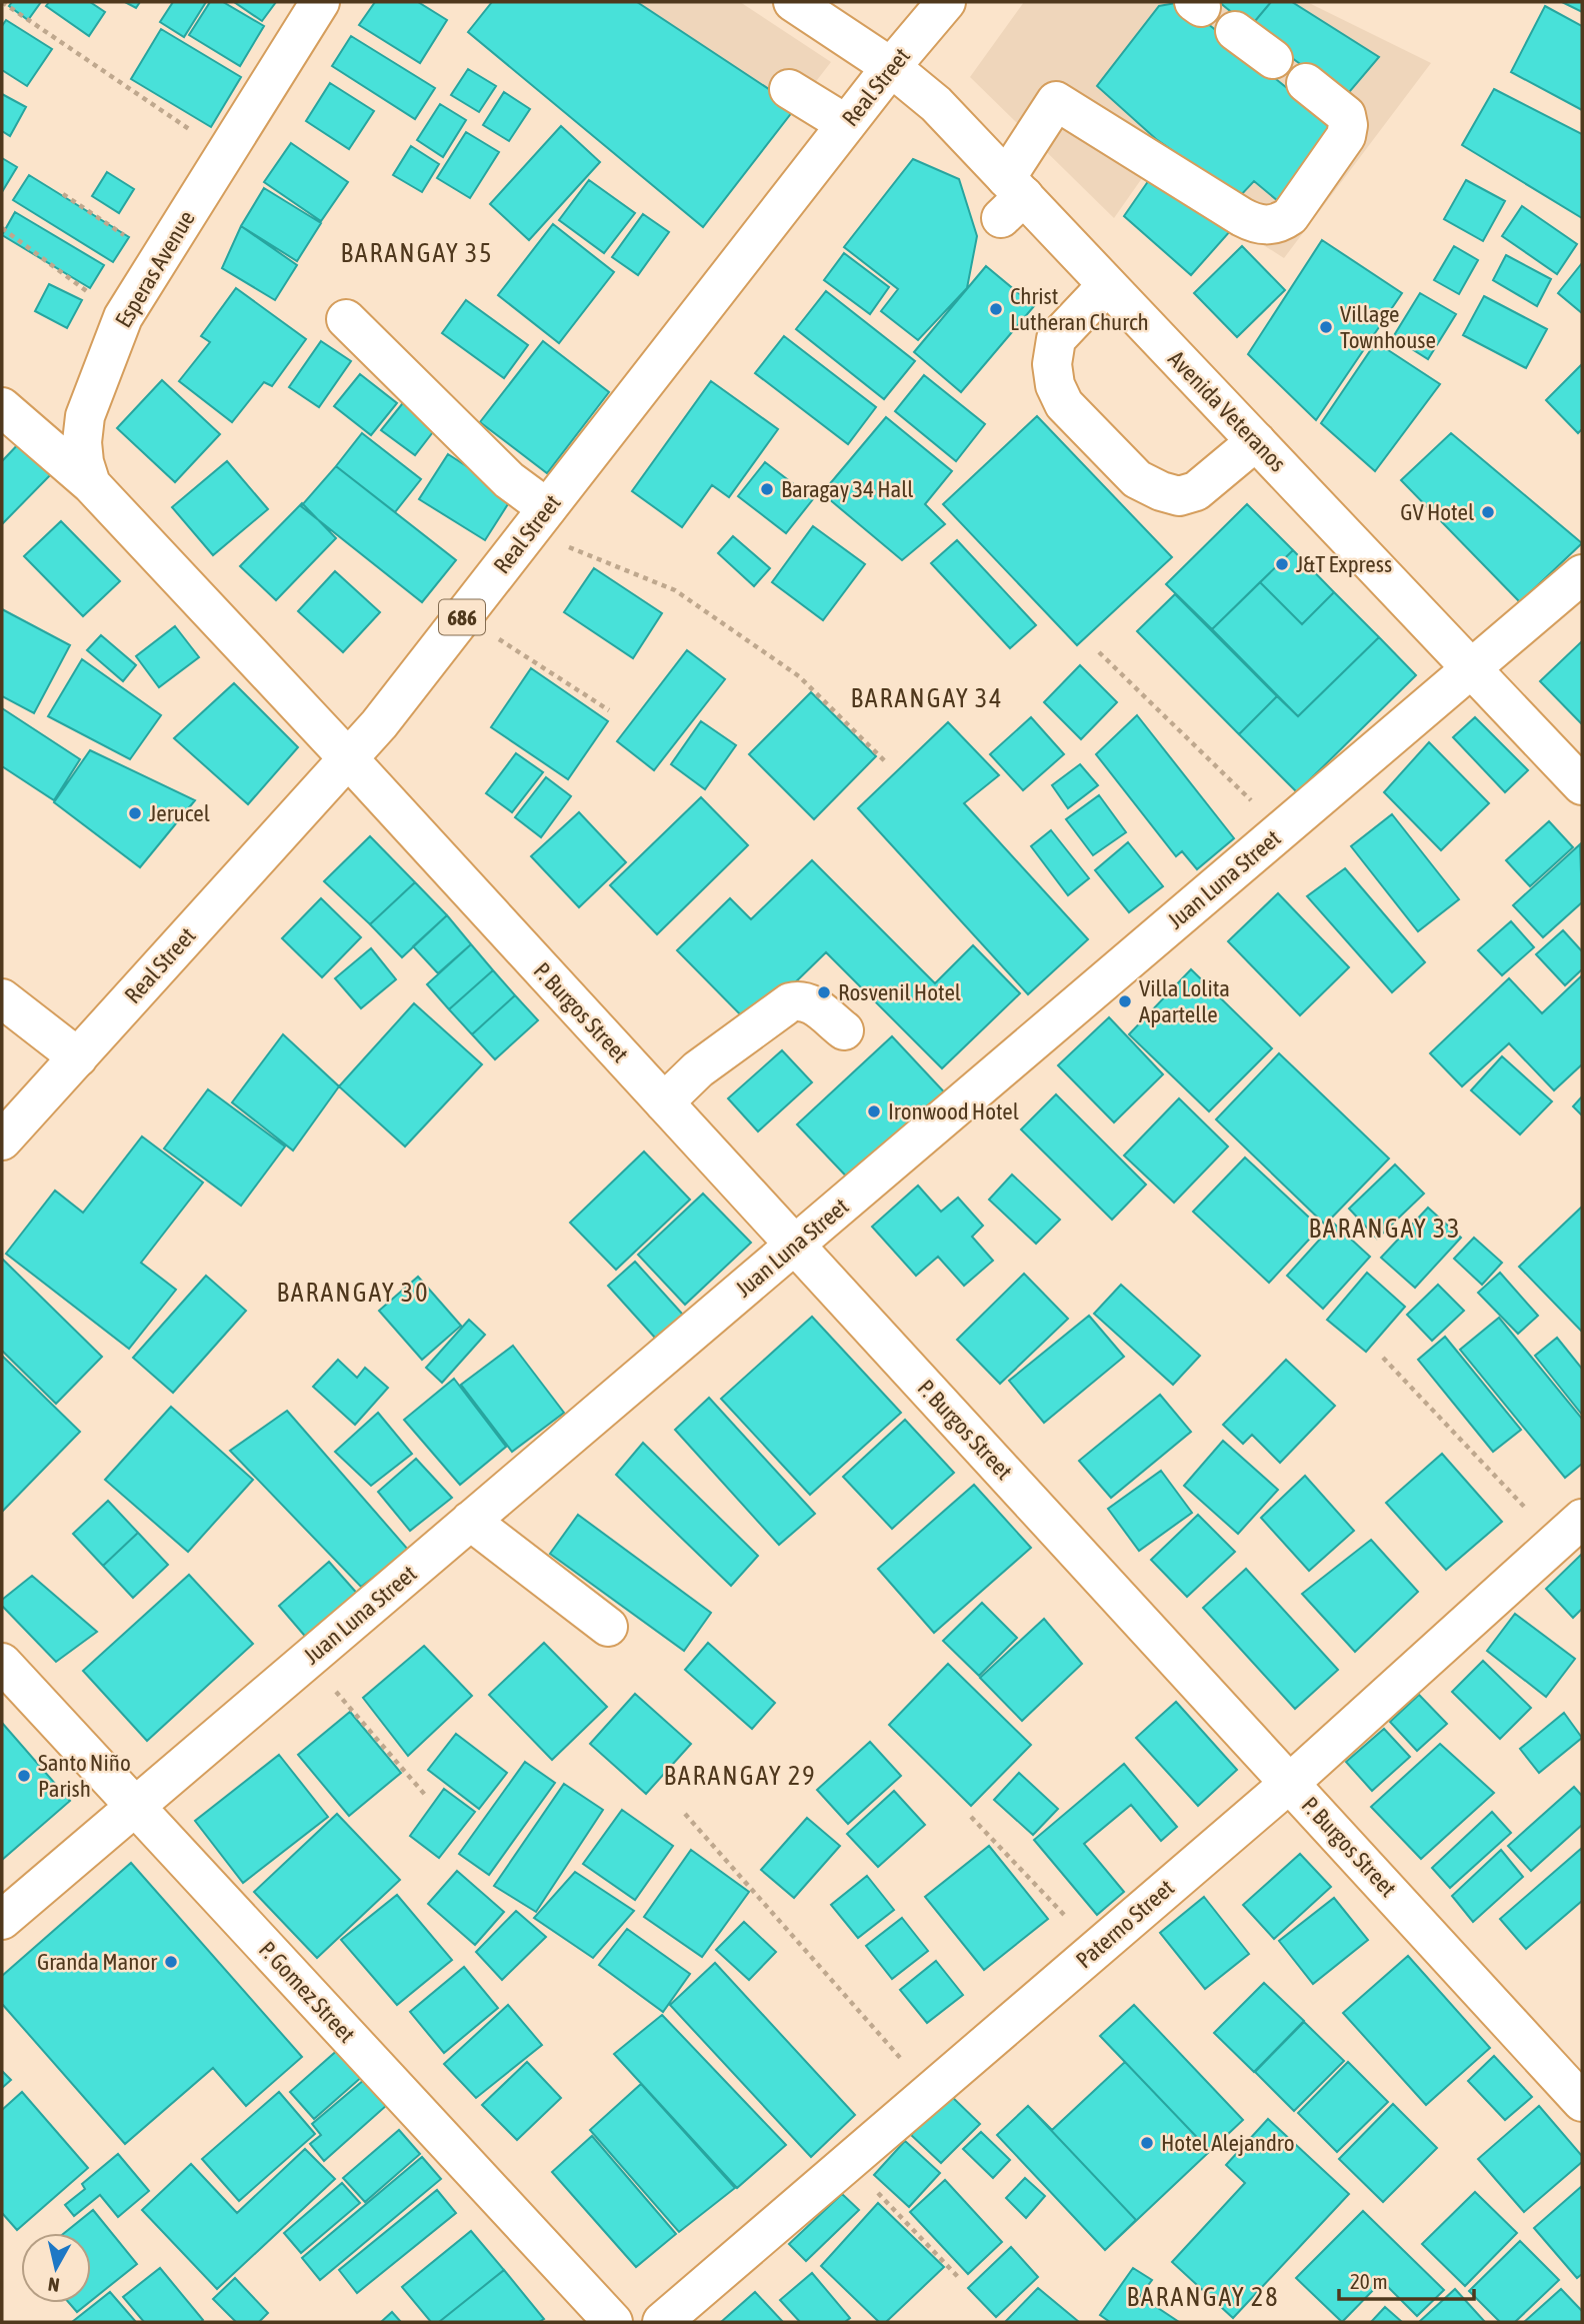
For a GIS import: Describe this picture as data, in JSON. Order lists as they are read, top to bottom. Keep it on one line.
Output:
{"streets":{"street":["Real Street","Esperas Avenue","Avenida Veteranos","686","Juan Luna Street","P. Burgos Street","Paterno Street","P. Gomez Street"]},"crossings":[["Real Street","Esperas Avenue"],["Real Street","Avenida Veteranos"],["Real Street","P. Burgos Street"],["Esperas Avenue","P. Burgos Street"],["Avenida Veteranos","Juan Luna Street"],["Juan Luna Street","P. Burgos Street"],["Juan Luna Street","P. Gomez Street"],["P. Burgos Street","Paterno Street"]],"districts":["BARANGAY 35","BARANGAY 34","BARANGAY 33","BARANGAY 30","BARANGAY 29","BARANGAY 28"],"places":["Christ Lutheran Church","Village Townhouse","Baragay 34 Hall","GV Hotel","J&T Express","Jerucel","Rosvenil Hotel","Villa Lolita Apartelle","Ironwood Hotel","Santo Niño Parish","Granda Manor","Hotel Alejandro"],"scale_bar":"20 m","north":"bottom"}
